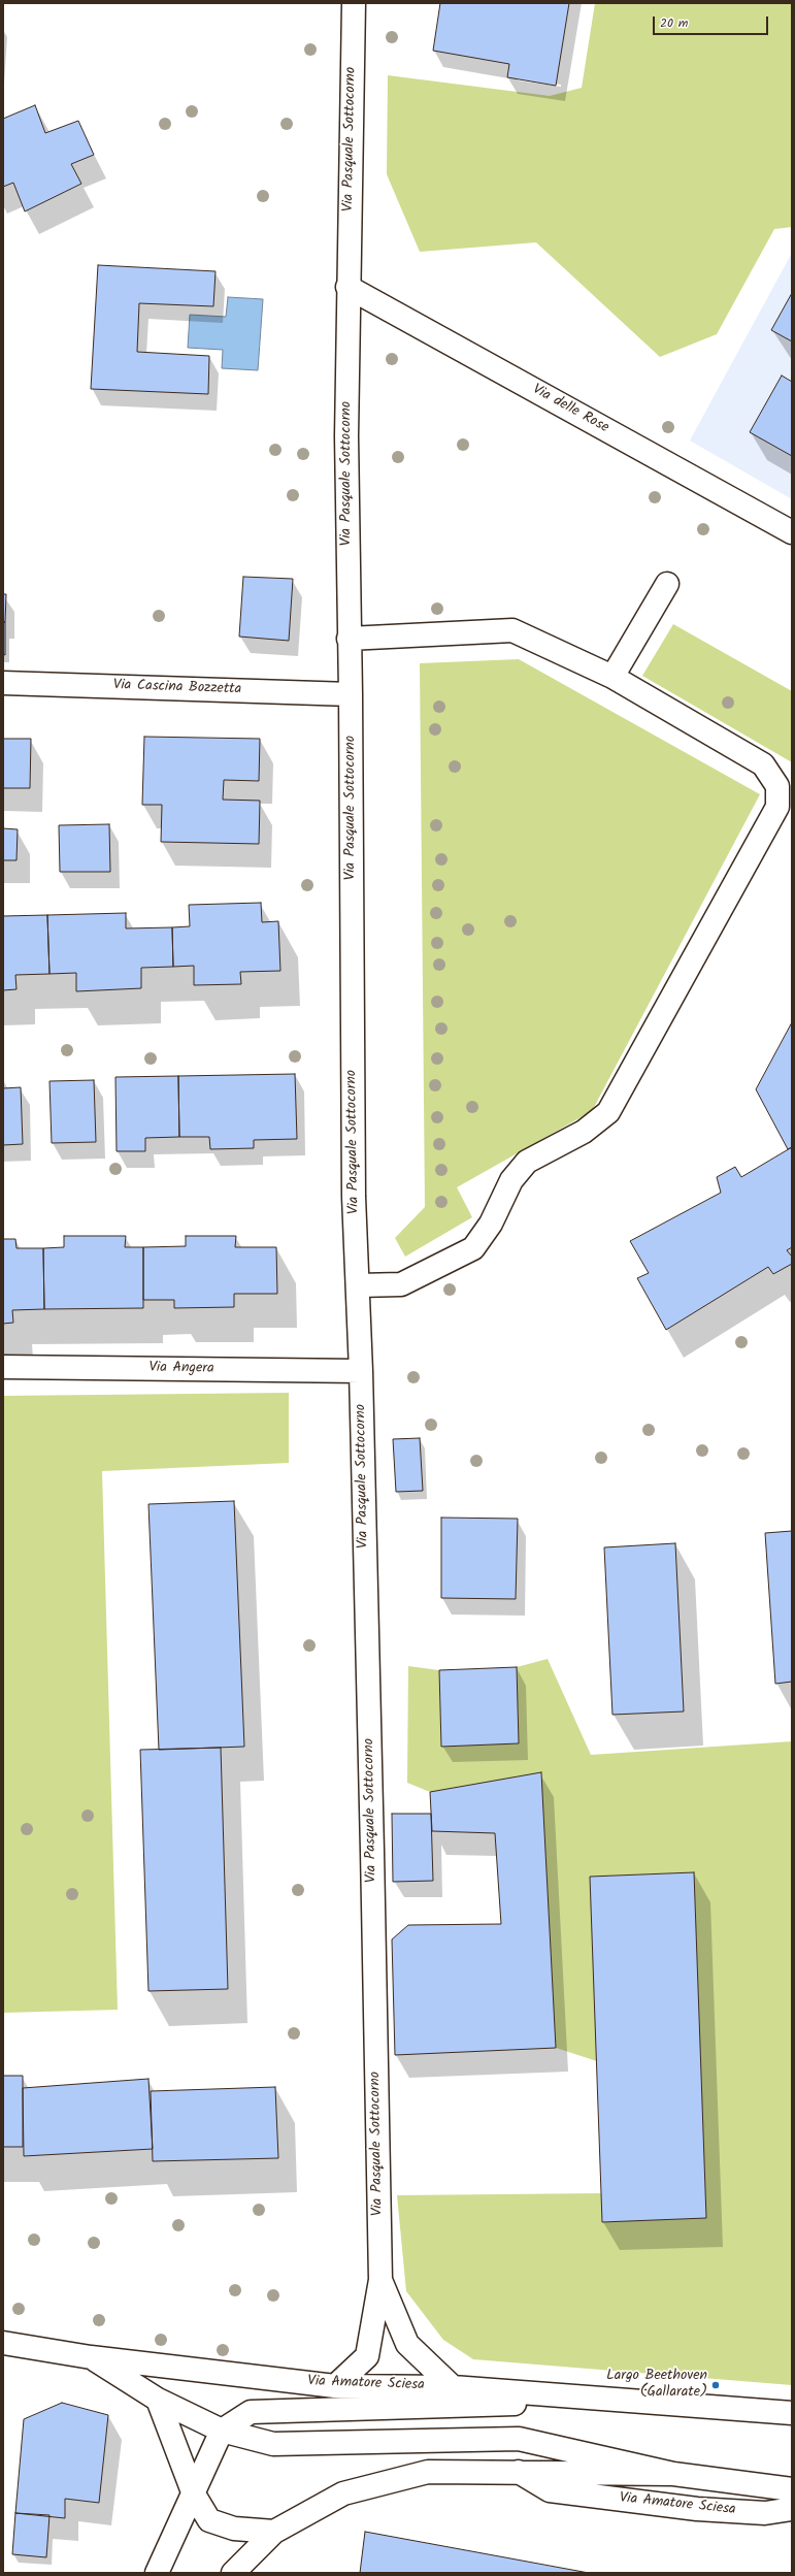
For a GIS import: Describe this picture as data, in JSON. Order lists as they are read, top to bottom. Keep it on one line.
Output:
{"streets":{"street":["Via Pasquale Sottocorno","Via delle Rose","Via Cascina Bozzetta","Via Angera","Via Amatore Sciesa"]},"crossings":[["Via Pasquale Sottocorno","Via delle Rose"],["Via Pasquale Sottocorno","Via Cascina Bozzetta"],["Via Pasquale Sottocorno","Via Angera"],["Via Pasquale Sottocorno","Via Amatore Sciesa"]],"places":["Largo Beethoven (Gallarate)"],"scale_bar":"20 m"}
